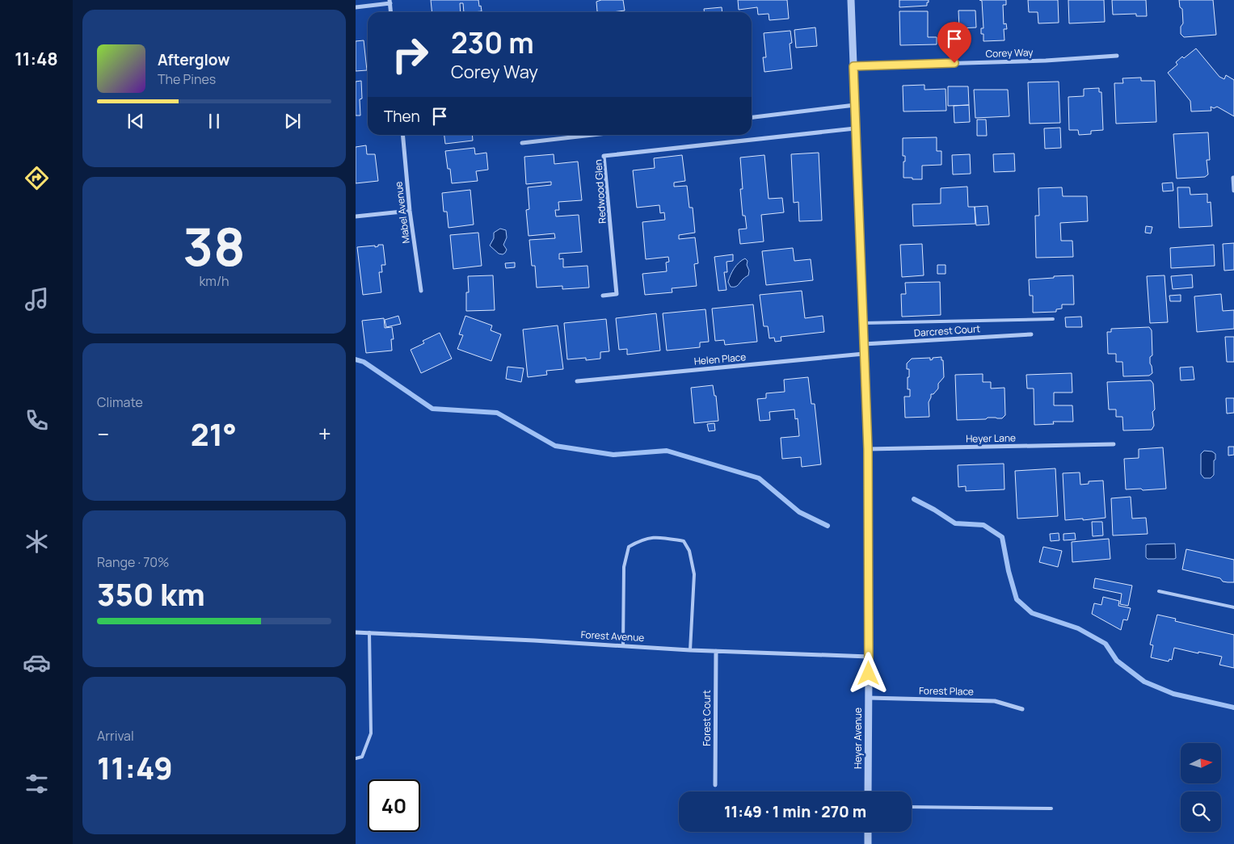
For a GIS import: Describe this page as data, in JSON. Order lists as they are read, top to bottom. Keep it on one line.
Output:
{"streets":{"street":["Corey Way","Redwood Glen","Mabel Avenue","Darcrest Court","Helen Place","Heyer Lane","Forest Avenue","Forest Place","Forest Court","Heyer Avenue"]},"crossings":[["Corey Way","Heyer Avenue"],["Redwood Glen","Heyer Avenue"],["Darcrest Court","Heyer Avenue"],["Helen Place","Heyer Avenue"],["Heyer Lane","Heyer Avenue"],["Forest Avenue","Forest Court"],["Forest Avenue","Heyer Avenue"],["Forest Place","Heyer Avenue"]],"north":"right","page":{"tabs":"11:48","turn":["230 m","Corey Way"],"song":["Afterglow","The Pines"],"then":"Then","tile":[["38","km/h"],"Climate",["Range · 70%","350 km"],["Arrival","11:49"]],"heat":["−","21°","+"],"limit":"40","trip":"11:49 · 1 min · 270 m"}}
